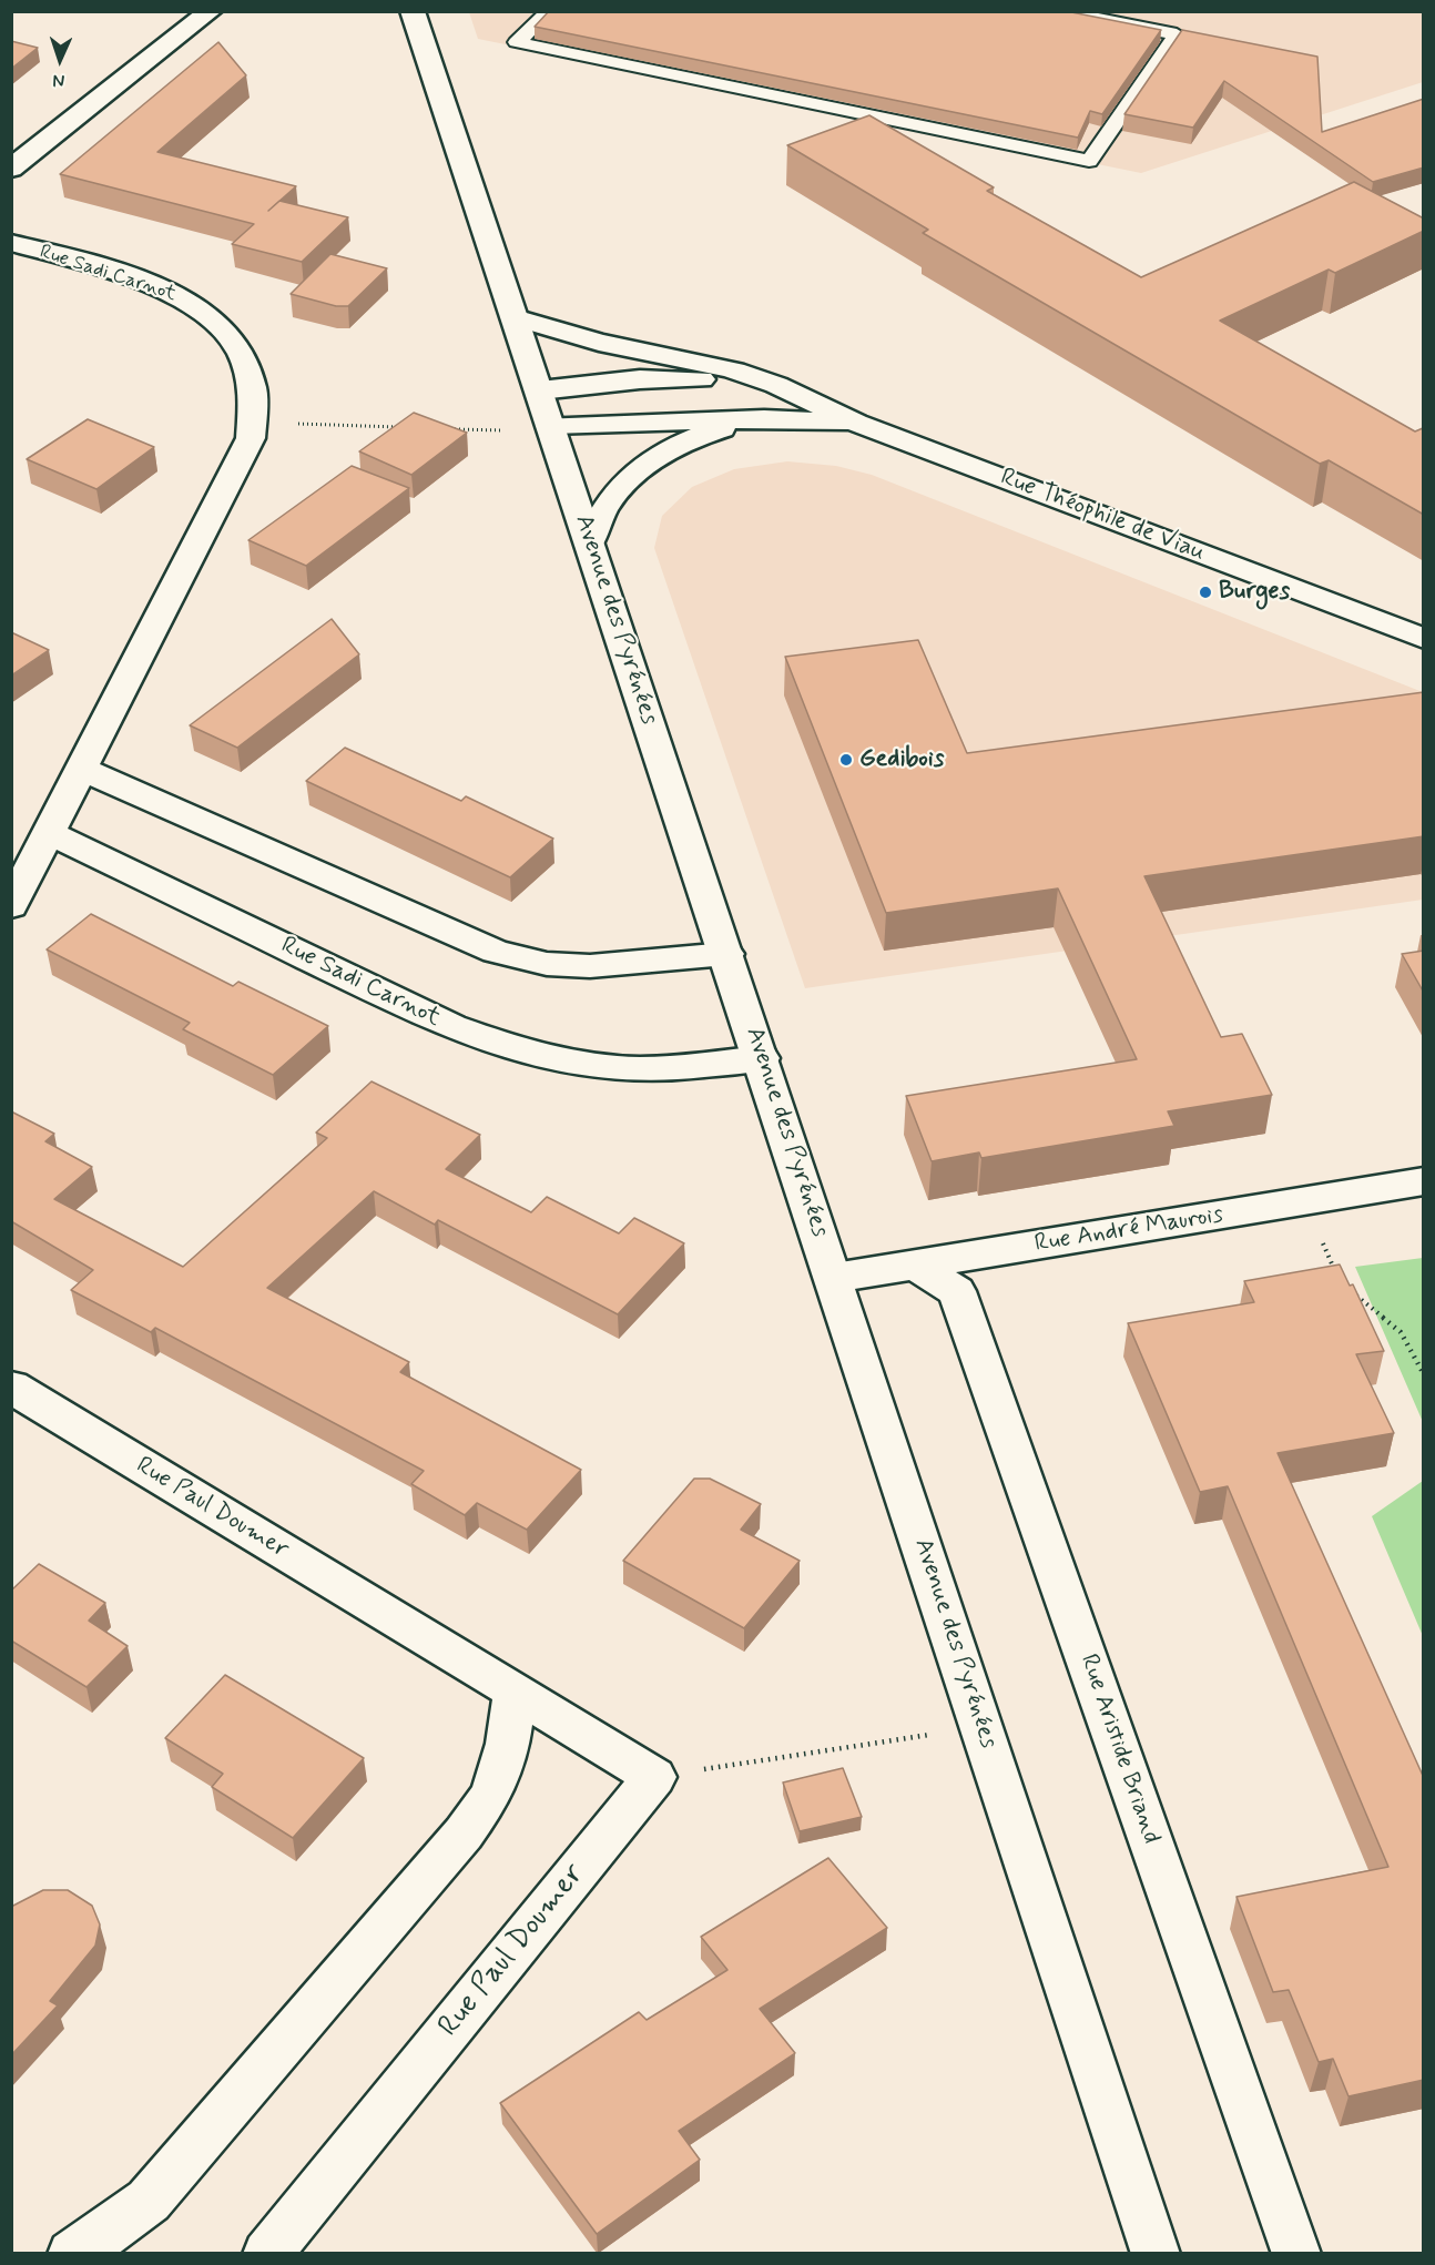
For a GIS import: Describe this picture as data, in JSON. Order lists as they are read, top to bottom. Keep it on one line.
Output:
{"streets":{"street":["Rue Sadi Carnot","Rue Théophile de Viau","Avenue des Pyrénées","Rue André Maurois","Rue Paul Doumer","Rue Aristide Briand"]},"crossings":[["Rue Sadi Carnot","Avenue des Pyrénées"],["Rue Théophile de Viau","Avenue des Pyrénées"],["Avenue des Pyrénées","Rue André Maurois"],["Rue André Maurois","Rue Aristide Briand"]],"places":["Burges","Gedibois"],"north":"bottom"}
